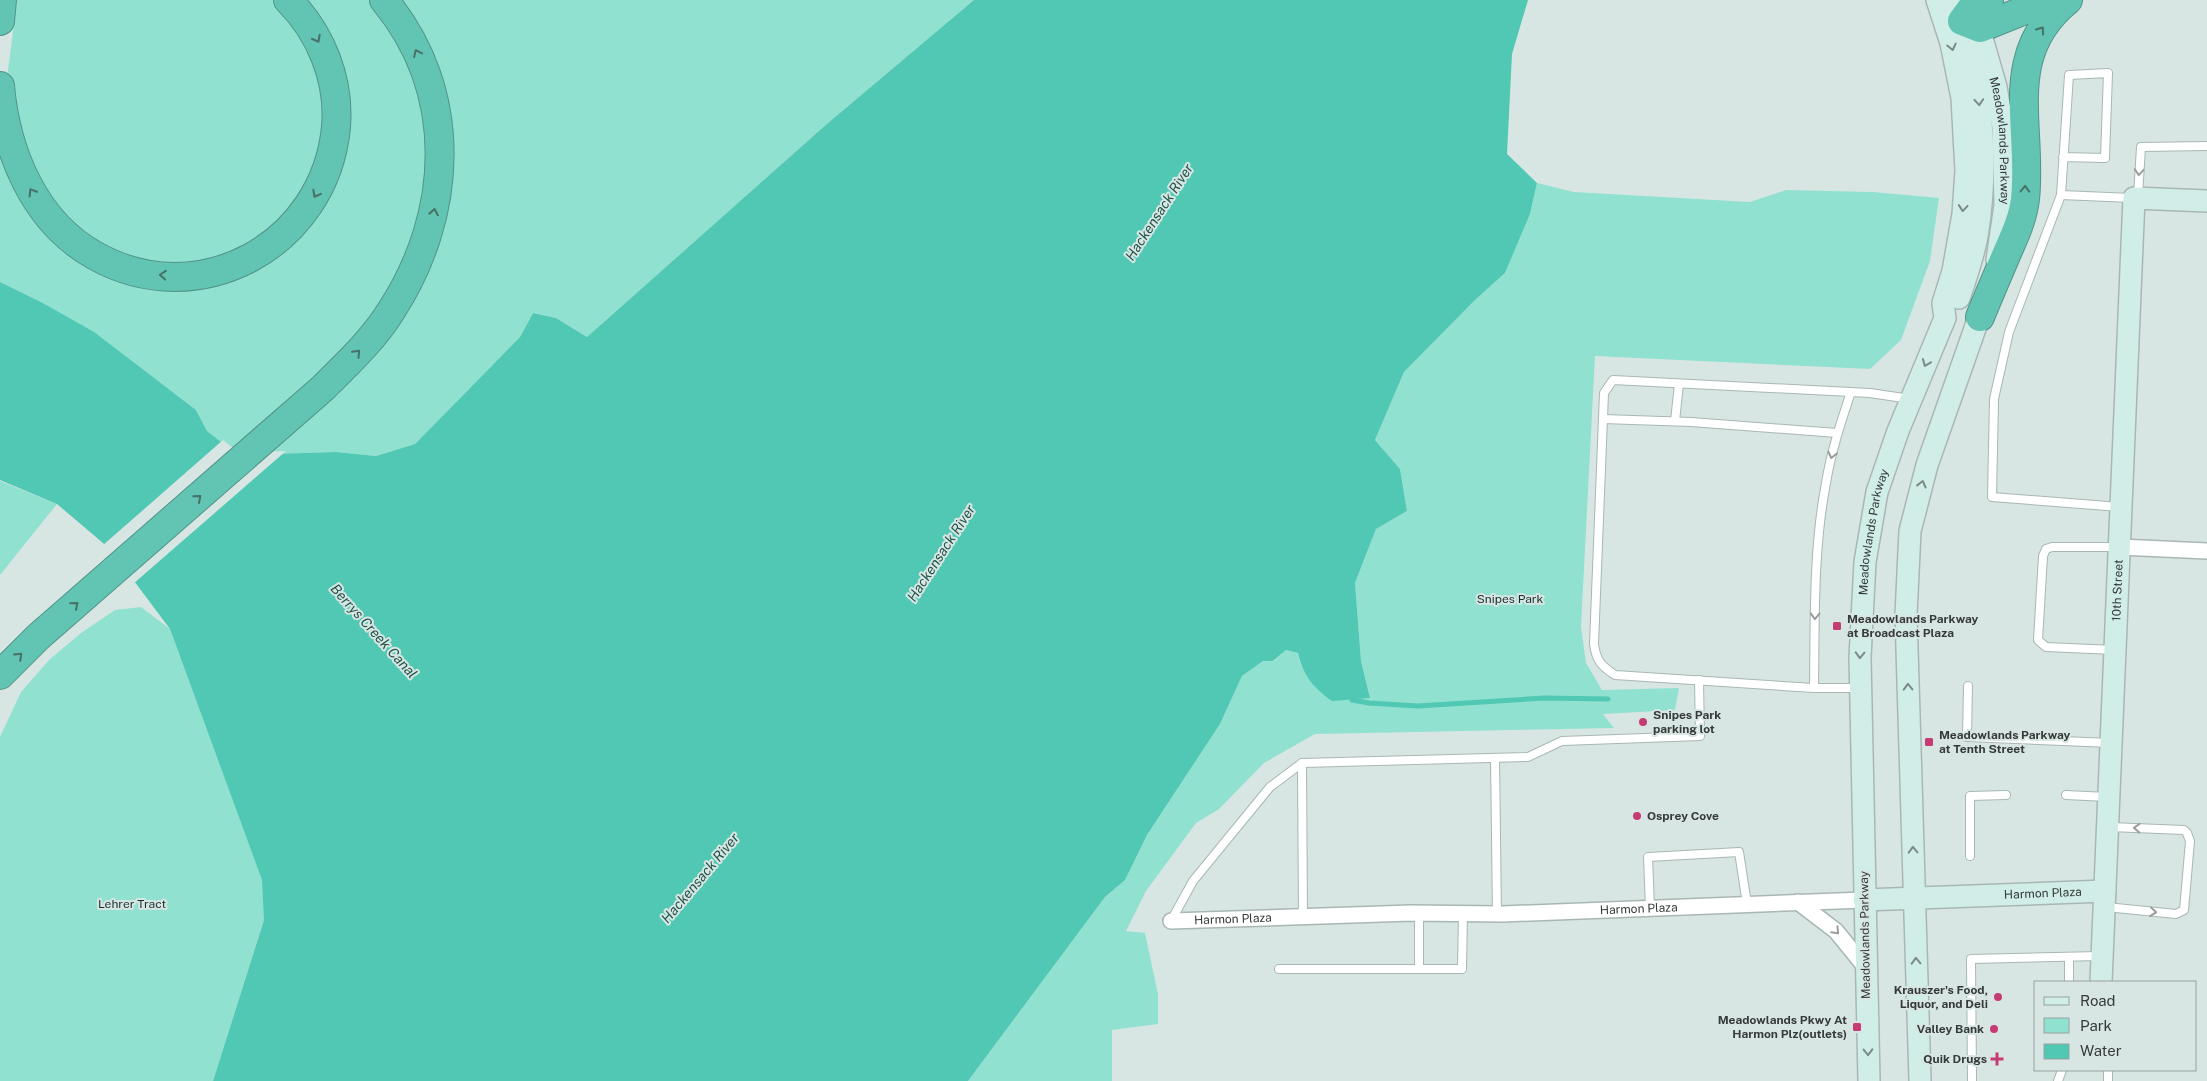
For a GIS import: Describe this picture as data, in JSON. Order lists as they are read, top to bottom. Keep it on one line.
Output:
{"streets":{"main road":["Meadowlands Parkway","10th Street","Harmon Plaza"]},"crossings":[["Meadowlands Parkway","Harmon Plaza"],["10th Street","Harmon Plaza"]],"water":["Hackensack River","Berrys Creek Canal"],"parks":["Snipes Park","Lehrer Tract"],"places":{"transit":["Meadowlands Parkway at Broadcast Plaza","Meadowlands Parkway at Tenth Street","Meadowlands Pkwy At Harmon Plz(outlets)"],"other":["Snipes Park parking lot","Osprey Cove","Krauszer's Food, Liquor, and Deli","Valley Bank"],"health":["Quik Drugs"]},"legend":["Road","Park","Water"]}
